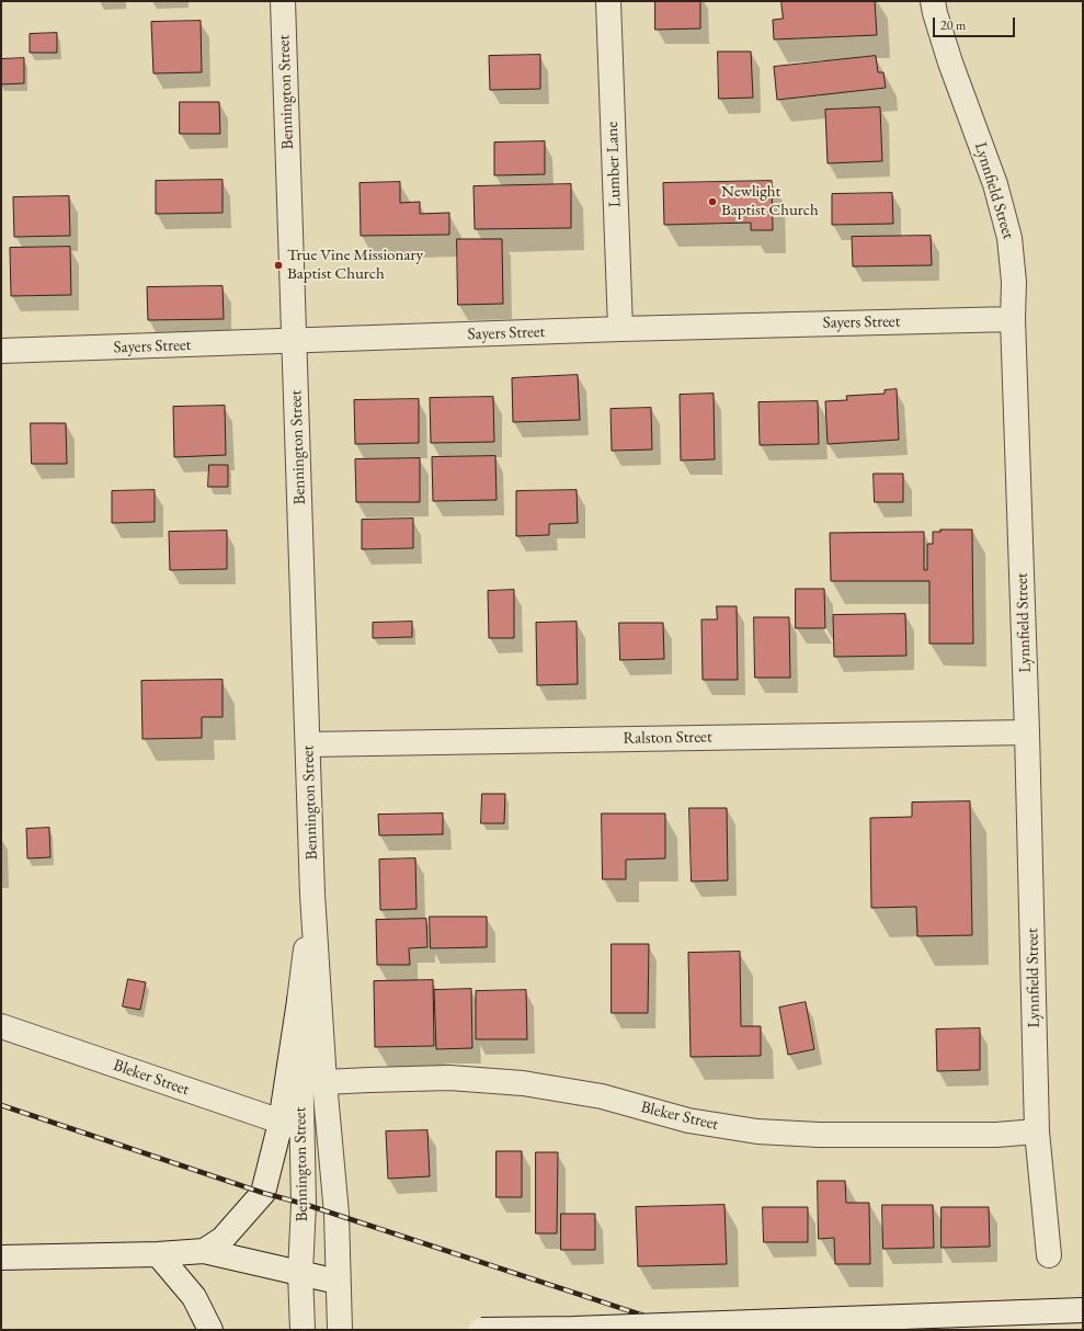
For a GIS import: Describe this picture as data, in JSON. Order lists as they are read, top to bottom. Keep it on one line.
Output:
{"streets":{"street":["Bennington Street","Lumber Lane","Lynnfield Street","Sayers Street","Ralston Street","Bleker Street"]},"crossings":[["Bennington Street","Sayers Street"],["Bennington Street","Ralston Street"],["Bennington Street","Bleker Street"],["Lumber Lane","Sayers Street"],["Lynnfield Street","Sayers Street"],["Lynnfield Street","Ralston Street"],["Lynnfield Street","Bleker Street"]],"places":["Newlight Baptist Church","True Vine Missionary Baptist Church"],"scale_bar":"20 m"}
